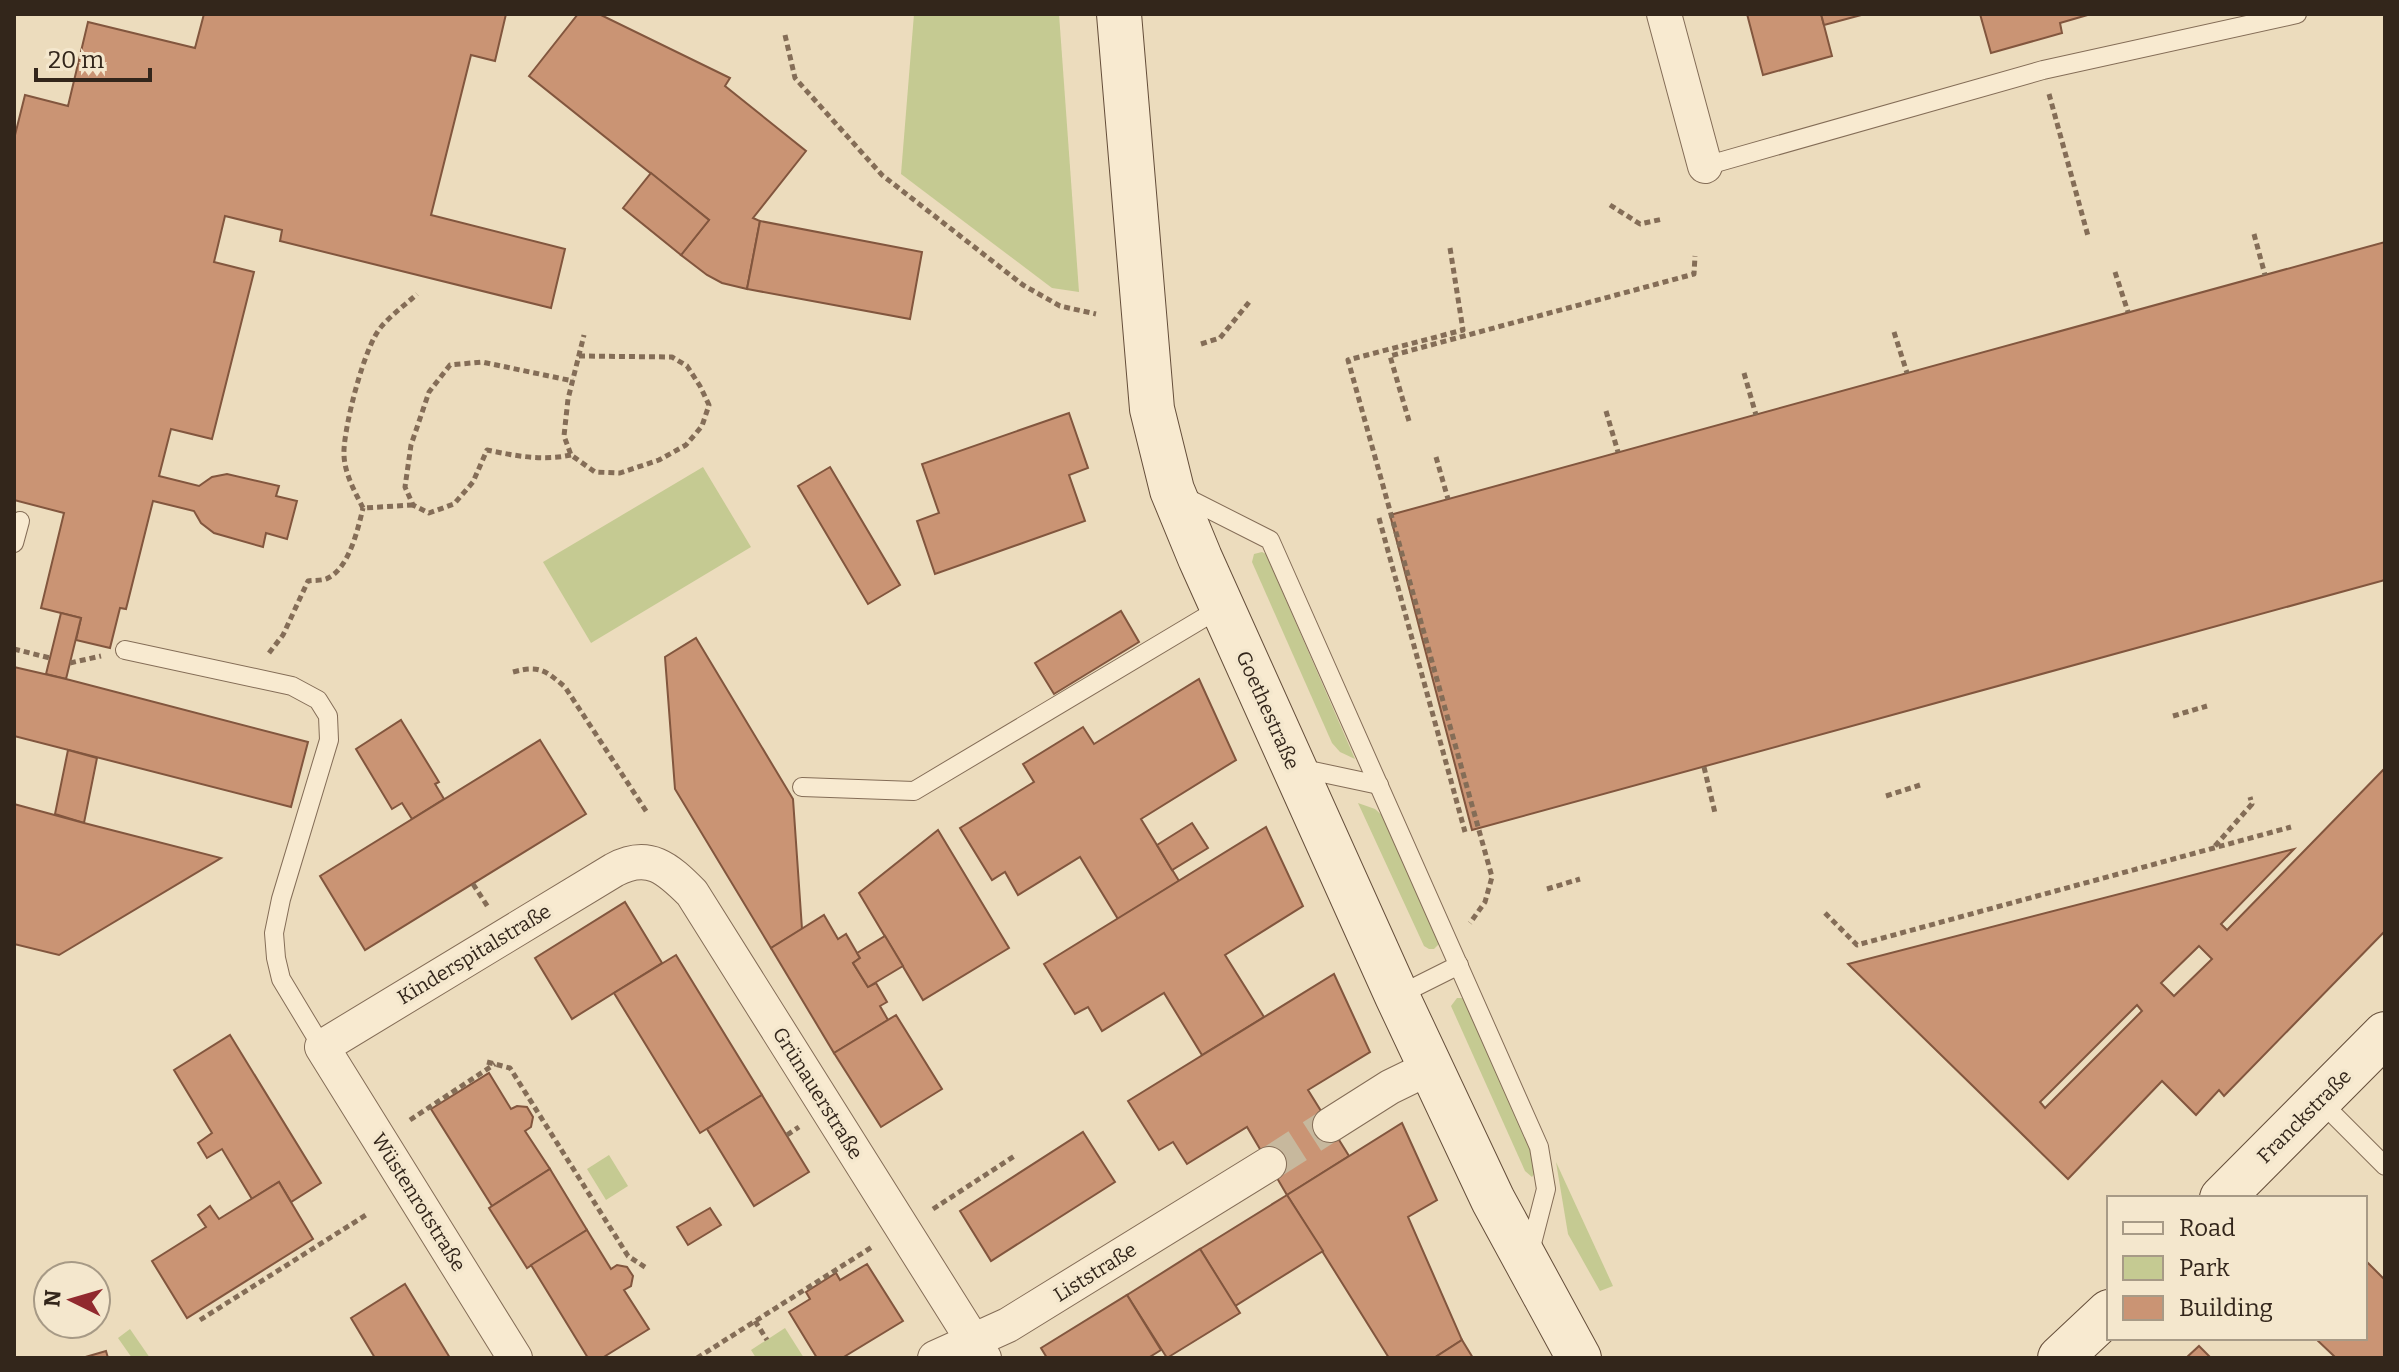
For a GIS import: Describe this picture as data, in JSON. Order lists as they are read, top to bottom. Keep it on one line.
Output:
{"streets":{"main road":["Goethestraße","Franckstraße"],"street":["Kinderspitalstraße","Grünauerstraße","Wüstenrotstraße","Liststraße"]},"crossings":[["Kinderspitalstraße","Grünauerstraße"],["Kinderspitalstraße","Wüstenrotstraße"],["Grünauerstraße","Liststraße"]],"legend":["Road","Park","Building"],"scale_bar":"20 m","north":"left"}
